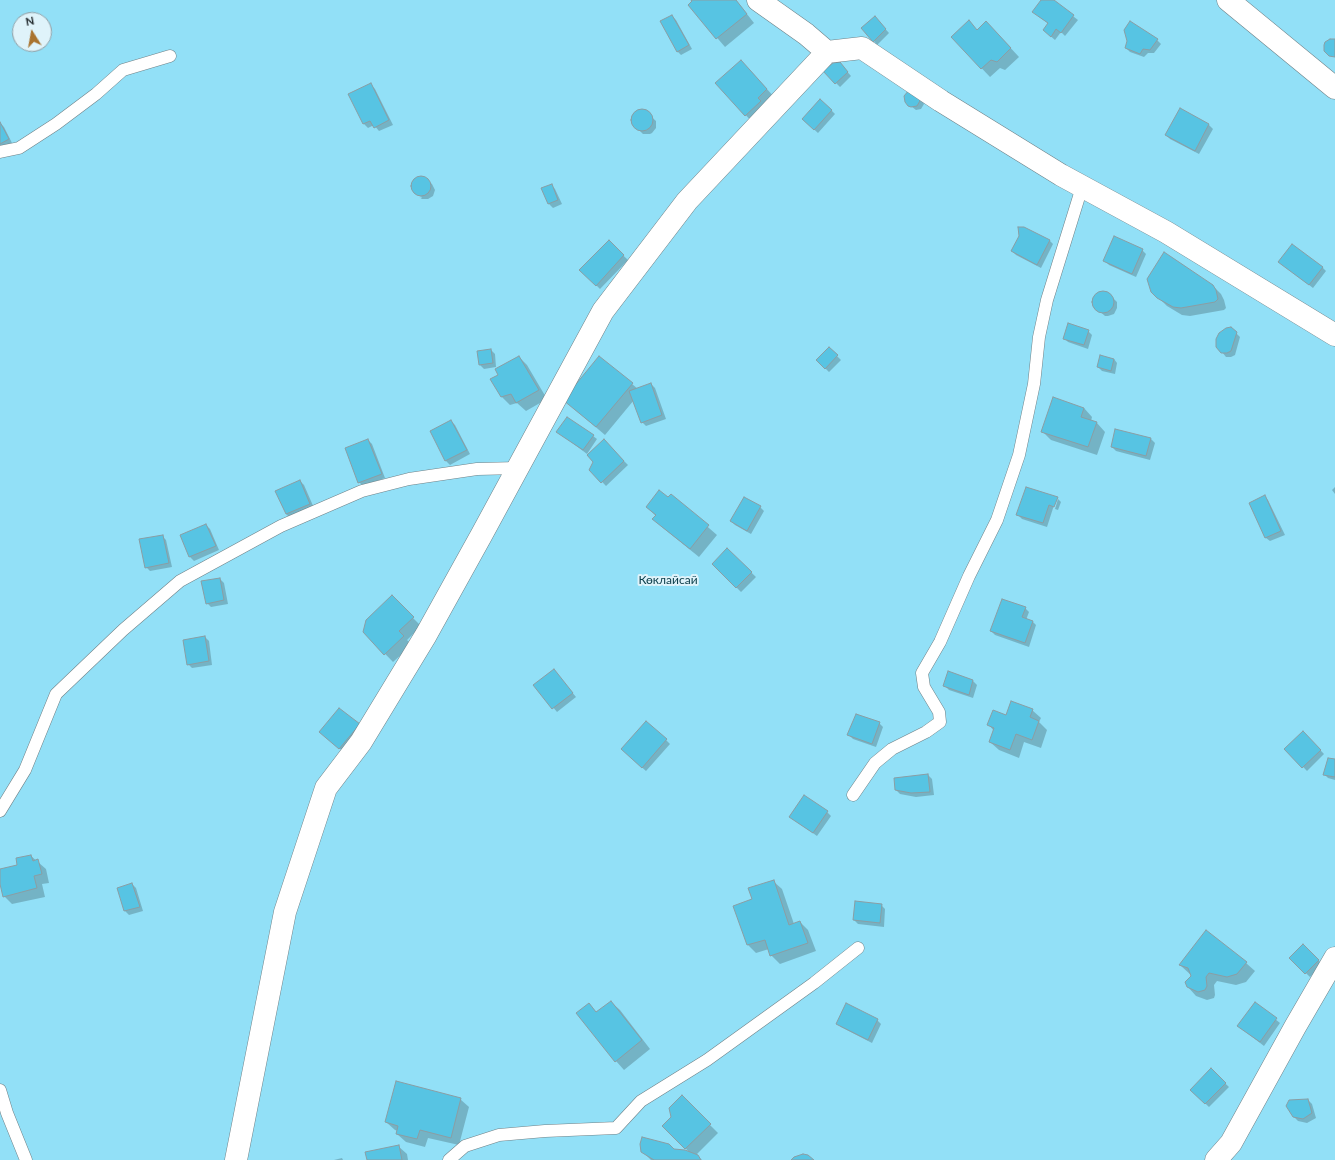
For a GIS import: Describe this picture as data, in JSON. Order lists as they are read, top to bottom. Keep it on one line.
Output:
{"parks":["Көклайсай"],"north":"top"}
